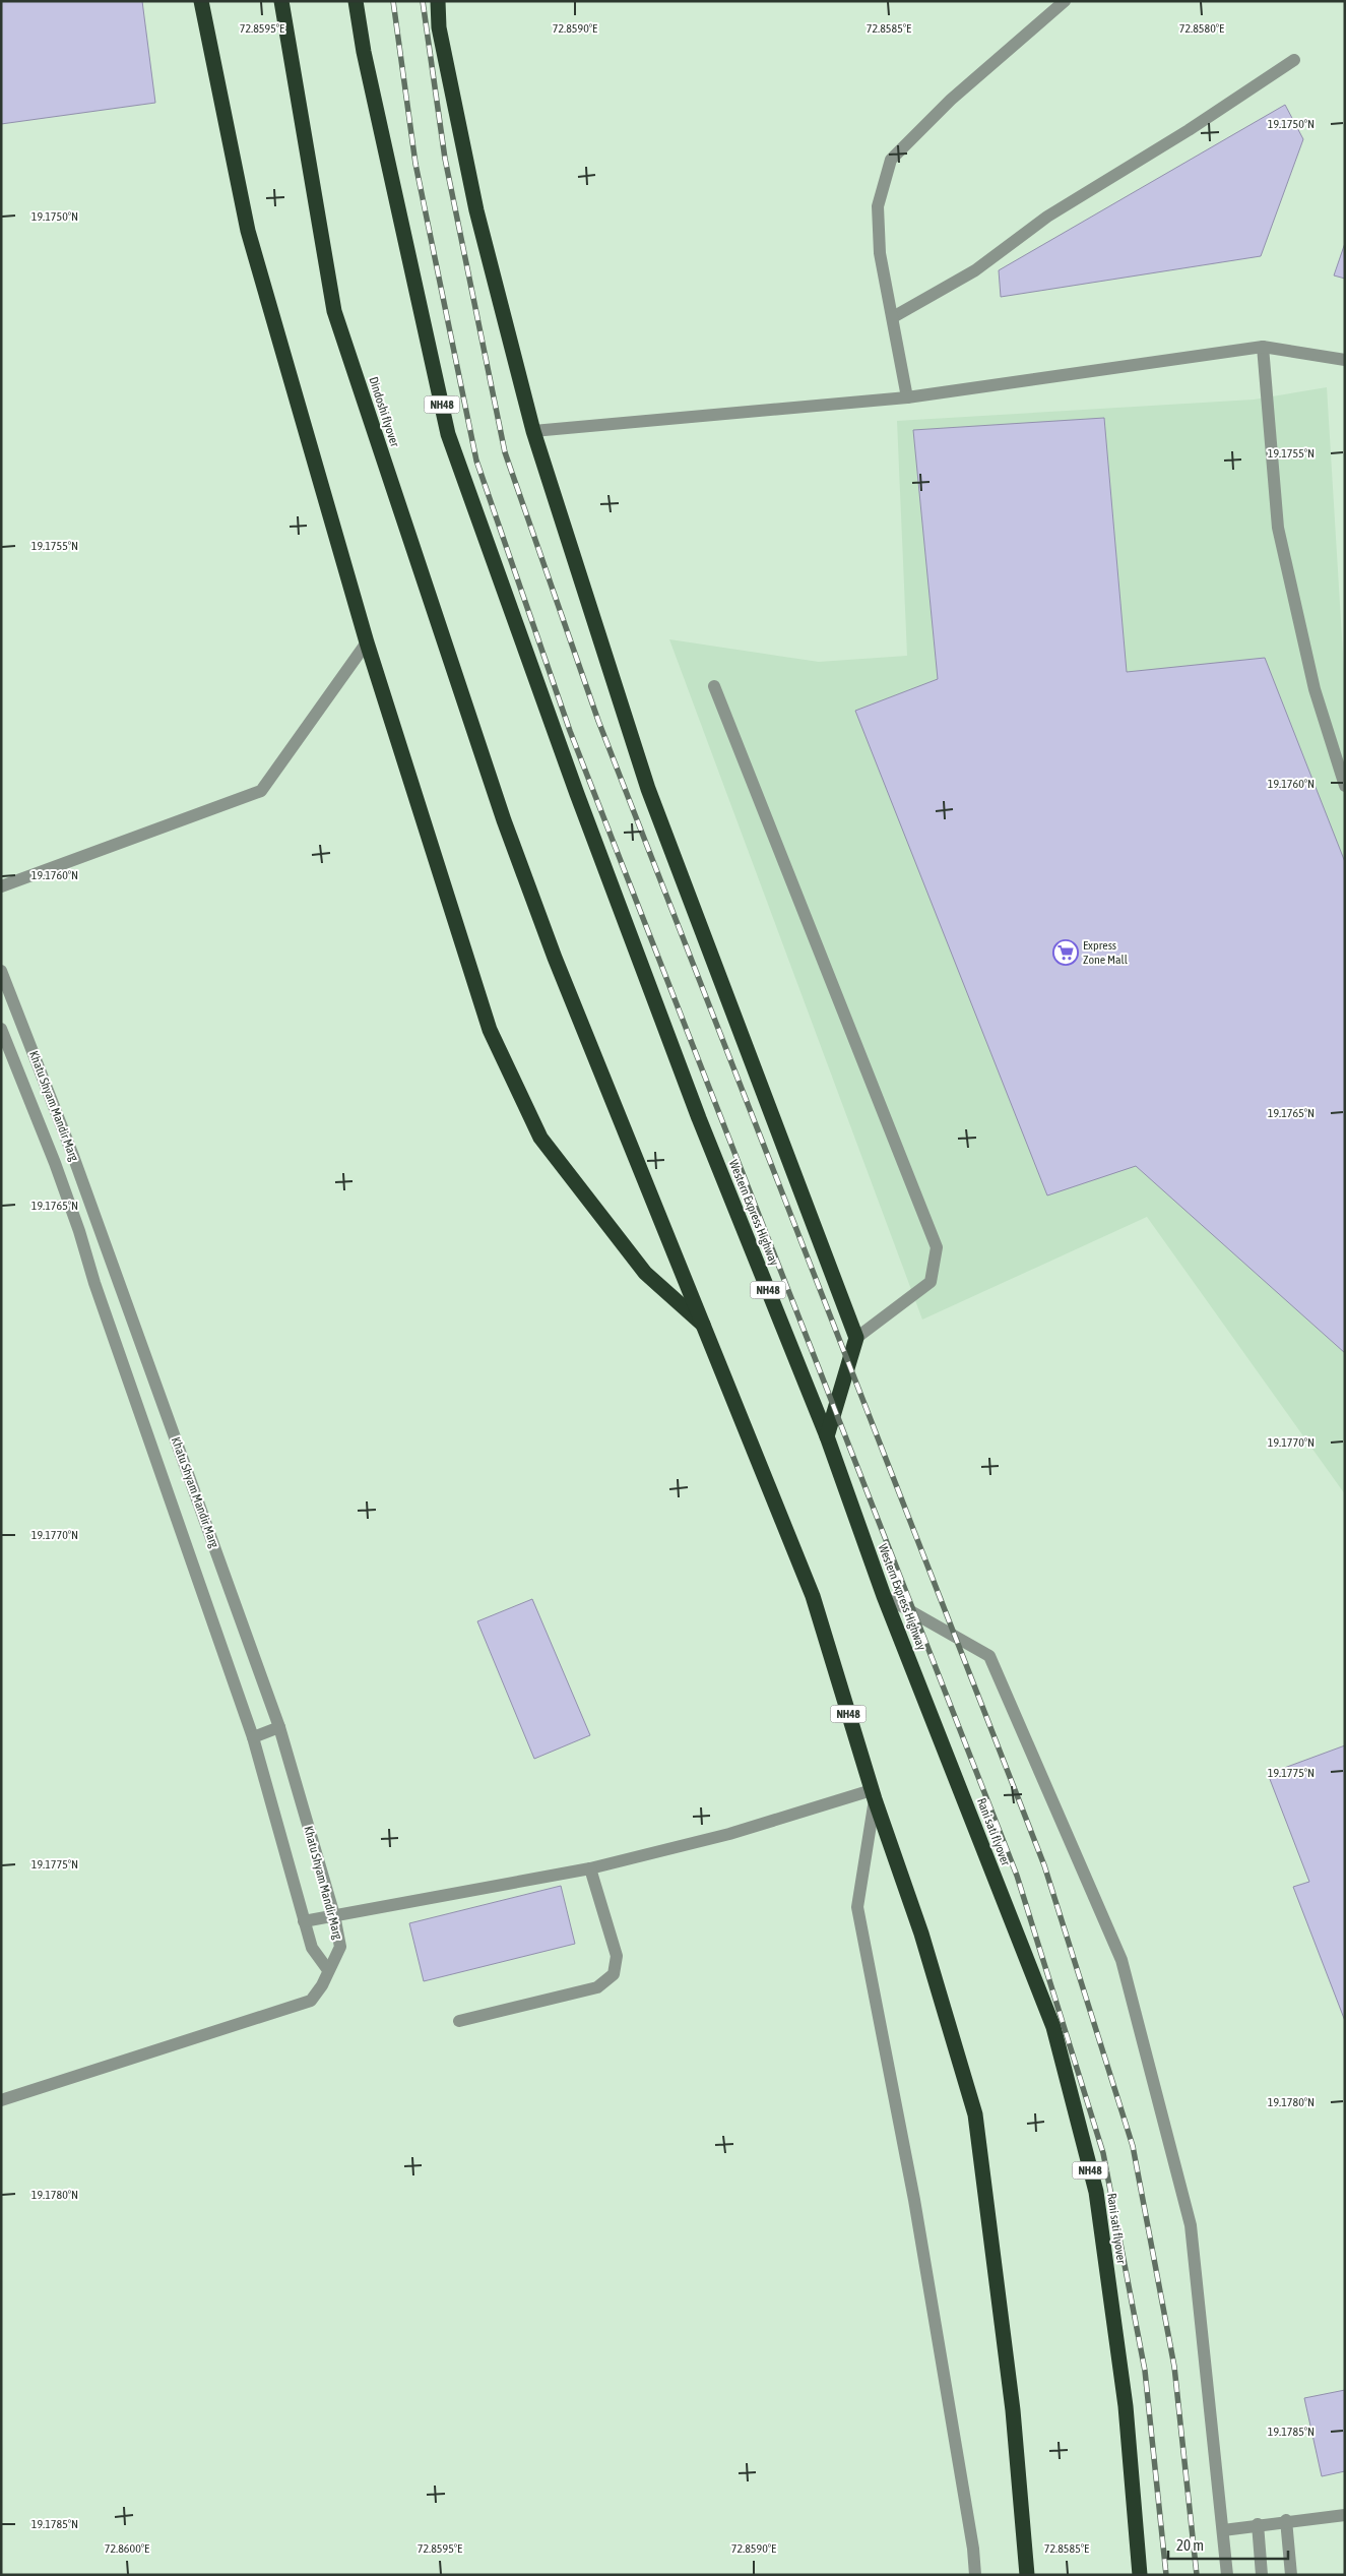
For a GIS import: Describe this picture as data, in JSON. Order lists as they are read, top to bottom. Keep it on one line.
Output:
{"streets":{"highway":["NH48","Dindoshi flyover","Western Express Highway","Rani sati flyover"],"street":["Khatu Shyam Mandir Marg"]},"crossings":[["NH48","Dindoshi flyover"],["Western Express Highway","Rani sati flyover"]],"places":{"supermarket":["Express Zone Mall"]},"scale_bar":"20 m","coordinates":["72.8595°E","72.8590°E","72.8585°E","72.8580°E","19.1750°N","19.1755°N","19.1760°N","19.1765°N","19.1770°N","19.1775°N","19.1780°N","19.1785°N","72.8600°E"]}
